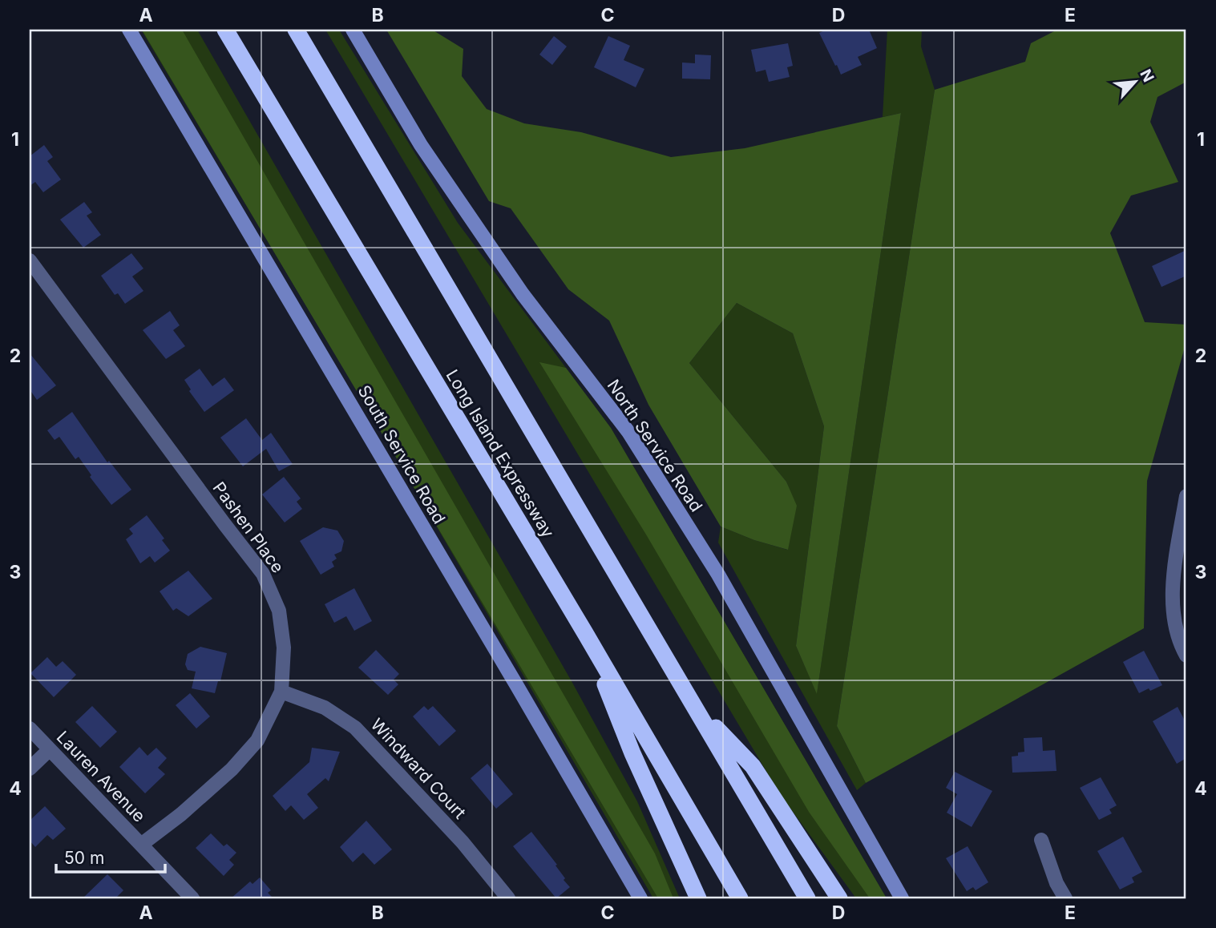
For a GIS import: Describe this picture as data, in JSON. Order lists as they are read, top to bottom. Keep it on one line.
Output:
{"streets":{"highway":["Long Island Expressway"],"main road":["North Service Road","South Service Road"],"street":["Pashen Place","Windward Court","Lauren Avenue"]},"crossings":[["Pashen Place","Windward Court"],["Pashen Place","Lauren Avenue"]],"scale_bar":"50 m","north":"top right","grid":{"columns":["A","B","C","D","E"],"rows":["1","2","3","4"]}}
